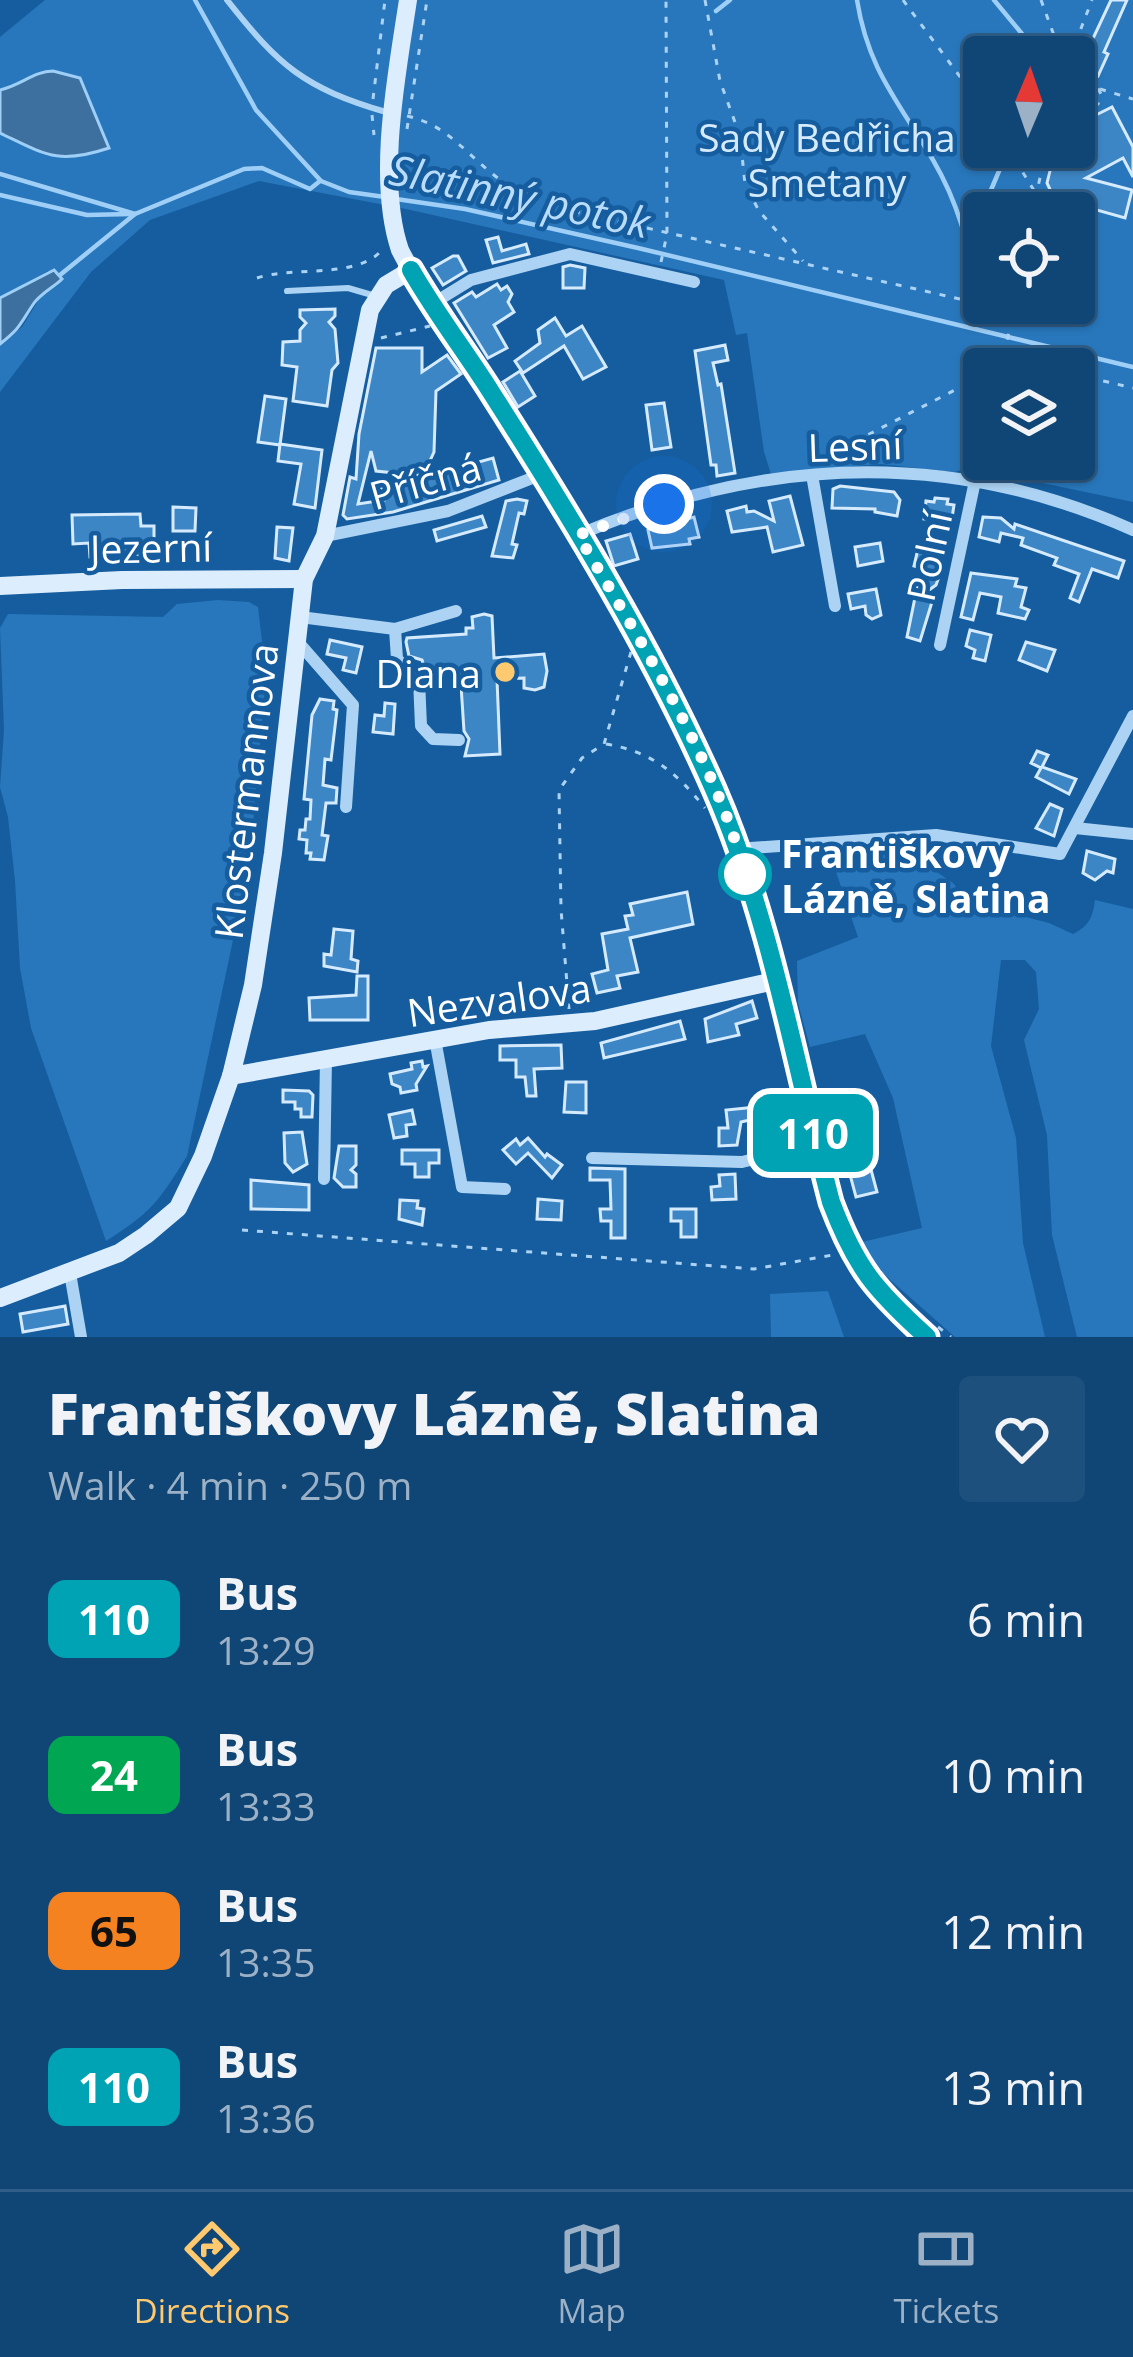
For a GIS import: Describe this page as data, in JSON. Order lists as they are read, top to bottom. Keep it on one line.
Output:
{"streets":{"street":["Lesní","Příčná","Jezerní","Polní","Klostermannova","Nezvalova"]},"crossings":[["Lesní","Polní"],["Příčná","Klostermannova"],["Jezerní","Klostermannova"],["Klostermannova","Nezvalova"]],"water":["Slatinný potok"],"parks":["Sady Bedřicha Smetany"],"places":["Diana","Františkovy Lázně, Slatina"],"lines":["bus line 110"],"north":"top","page":{"on_map":"110","heading":["Františkovy Lázně, Slatina","Walk · 4 min · 250 m"],"list":[{"mark":"110","name":"Bus","note":"13:29","value":"6 min"},{"mark":"24","name":"Bus","note":"13:33","value":"10 min"},{"mark":"65","name":"Bus","note":"13:35","value":"12 min"},{"mark":"110","name":"Bus","note":"13:36","value":"13 min"}],"tabs":["Directions","Map","Tickets"]}}
